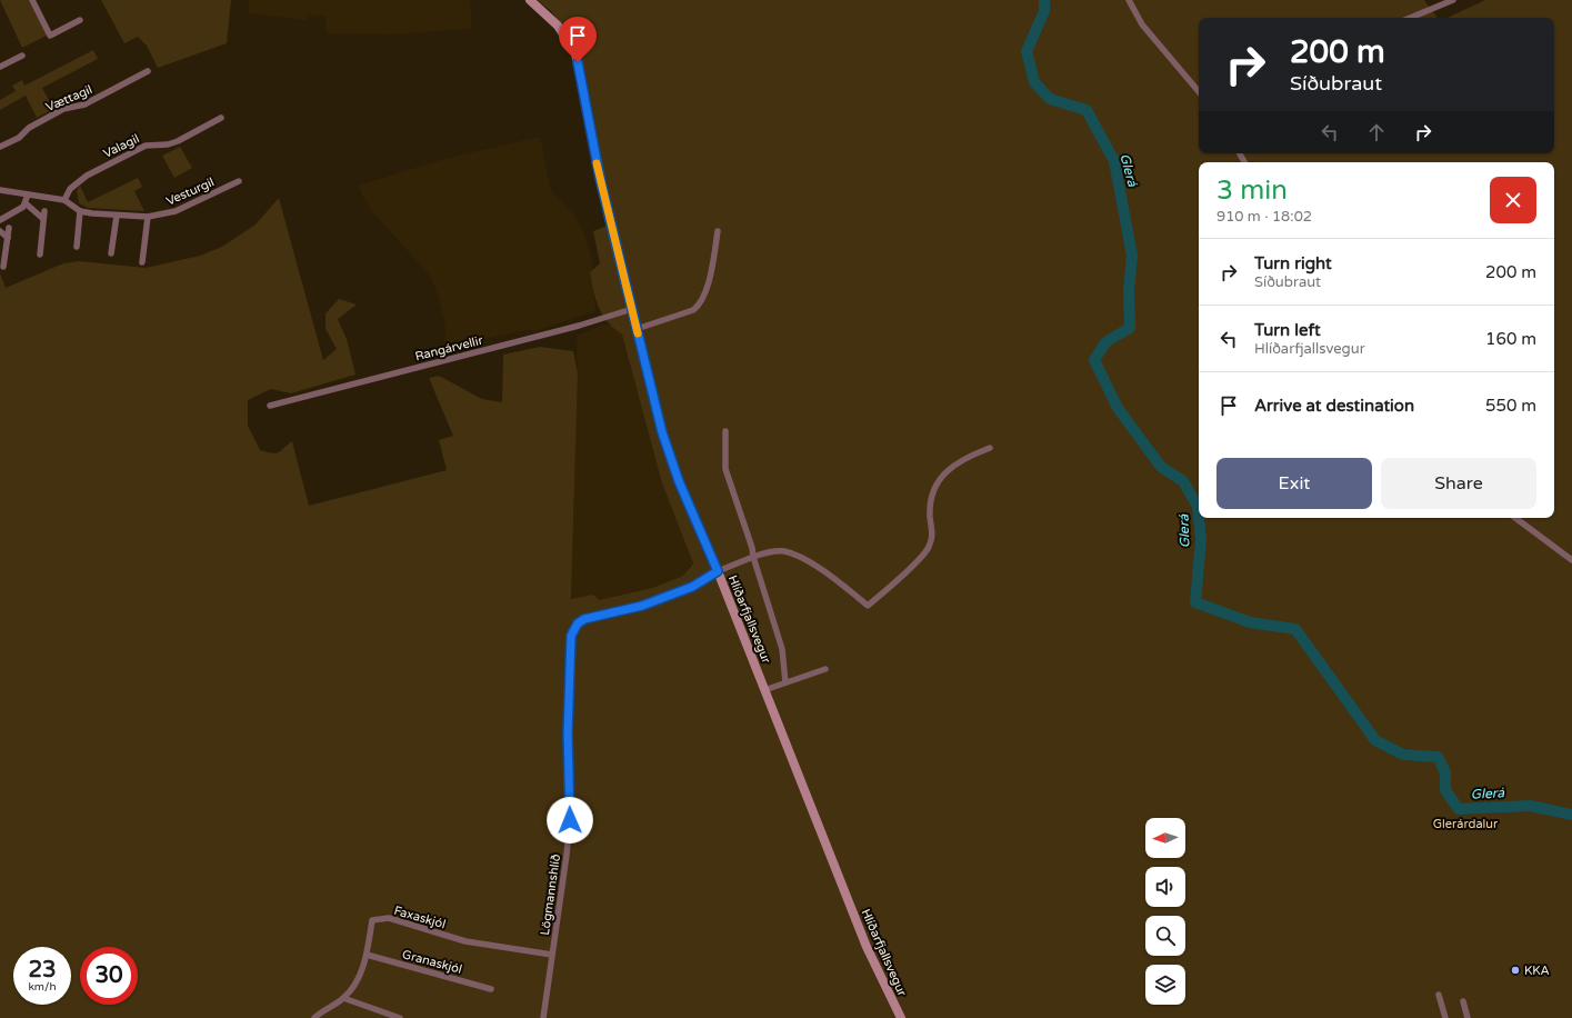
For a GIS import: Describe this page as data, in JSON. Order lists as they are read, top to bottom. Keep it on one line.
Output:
{"streets":{"main road":["Hlíðarfjallsvegur"],"street":["Vættagil","Valagil","Vesturgil","Rangárvellir","Lögmannshlíð","Faxaskjól","Granaskjól"]},"crossings":[["Valagil","Vesturgil"],["Rangárvellir","Hlíðarfjallsvegur"],["Hlíðarfjallsvegur","Lögmannshlíð"],["Lögmannshlíð","Faxaskjól"],["Faxaskjól","Granaskjól"]],"water":["Glerá"],"parks":["Glerárdalur"],"places":["KKA"],"north":"left","page":{"turn":["200 m","Síðubraut"],"heading":["3 min","910 m · 18:02"],"list":[{"name":"Turn right","note":"Síðubraut","value":"200 m"},{"name":"Turn left","note":"Hlíðarfjallsvegur","value":"160 m"},{"name":"Arrive at destination","value":"550 m"}],"buttons":["Exit","Share"],"speed":"23 km/h","limit":"30"}}
